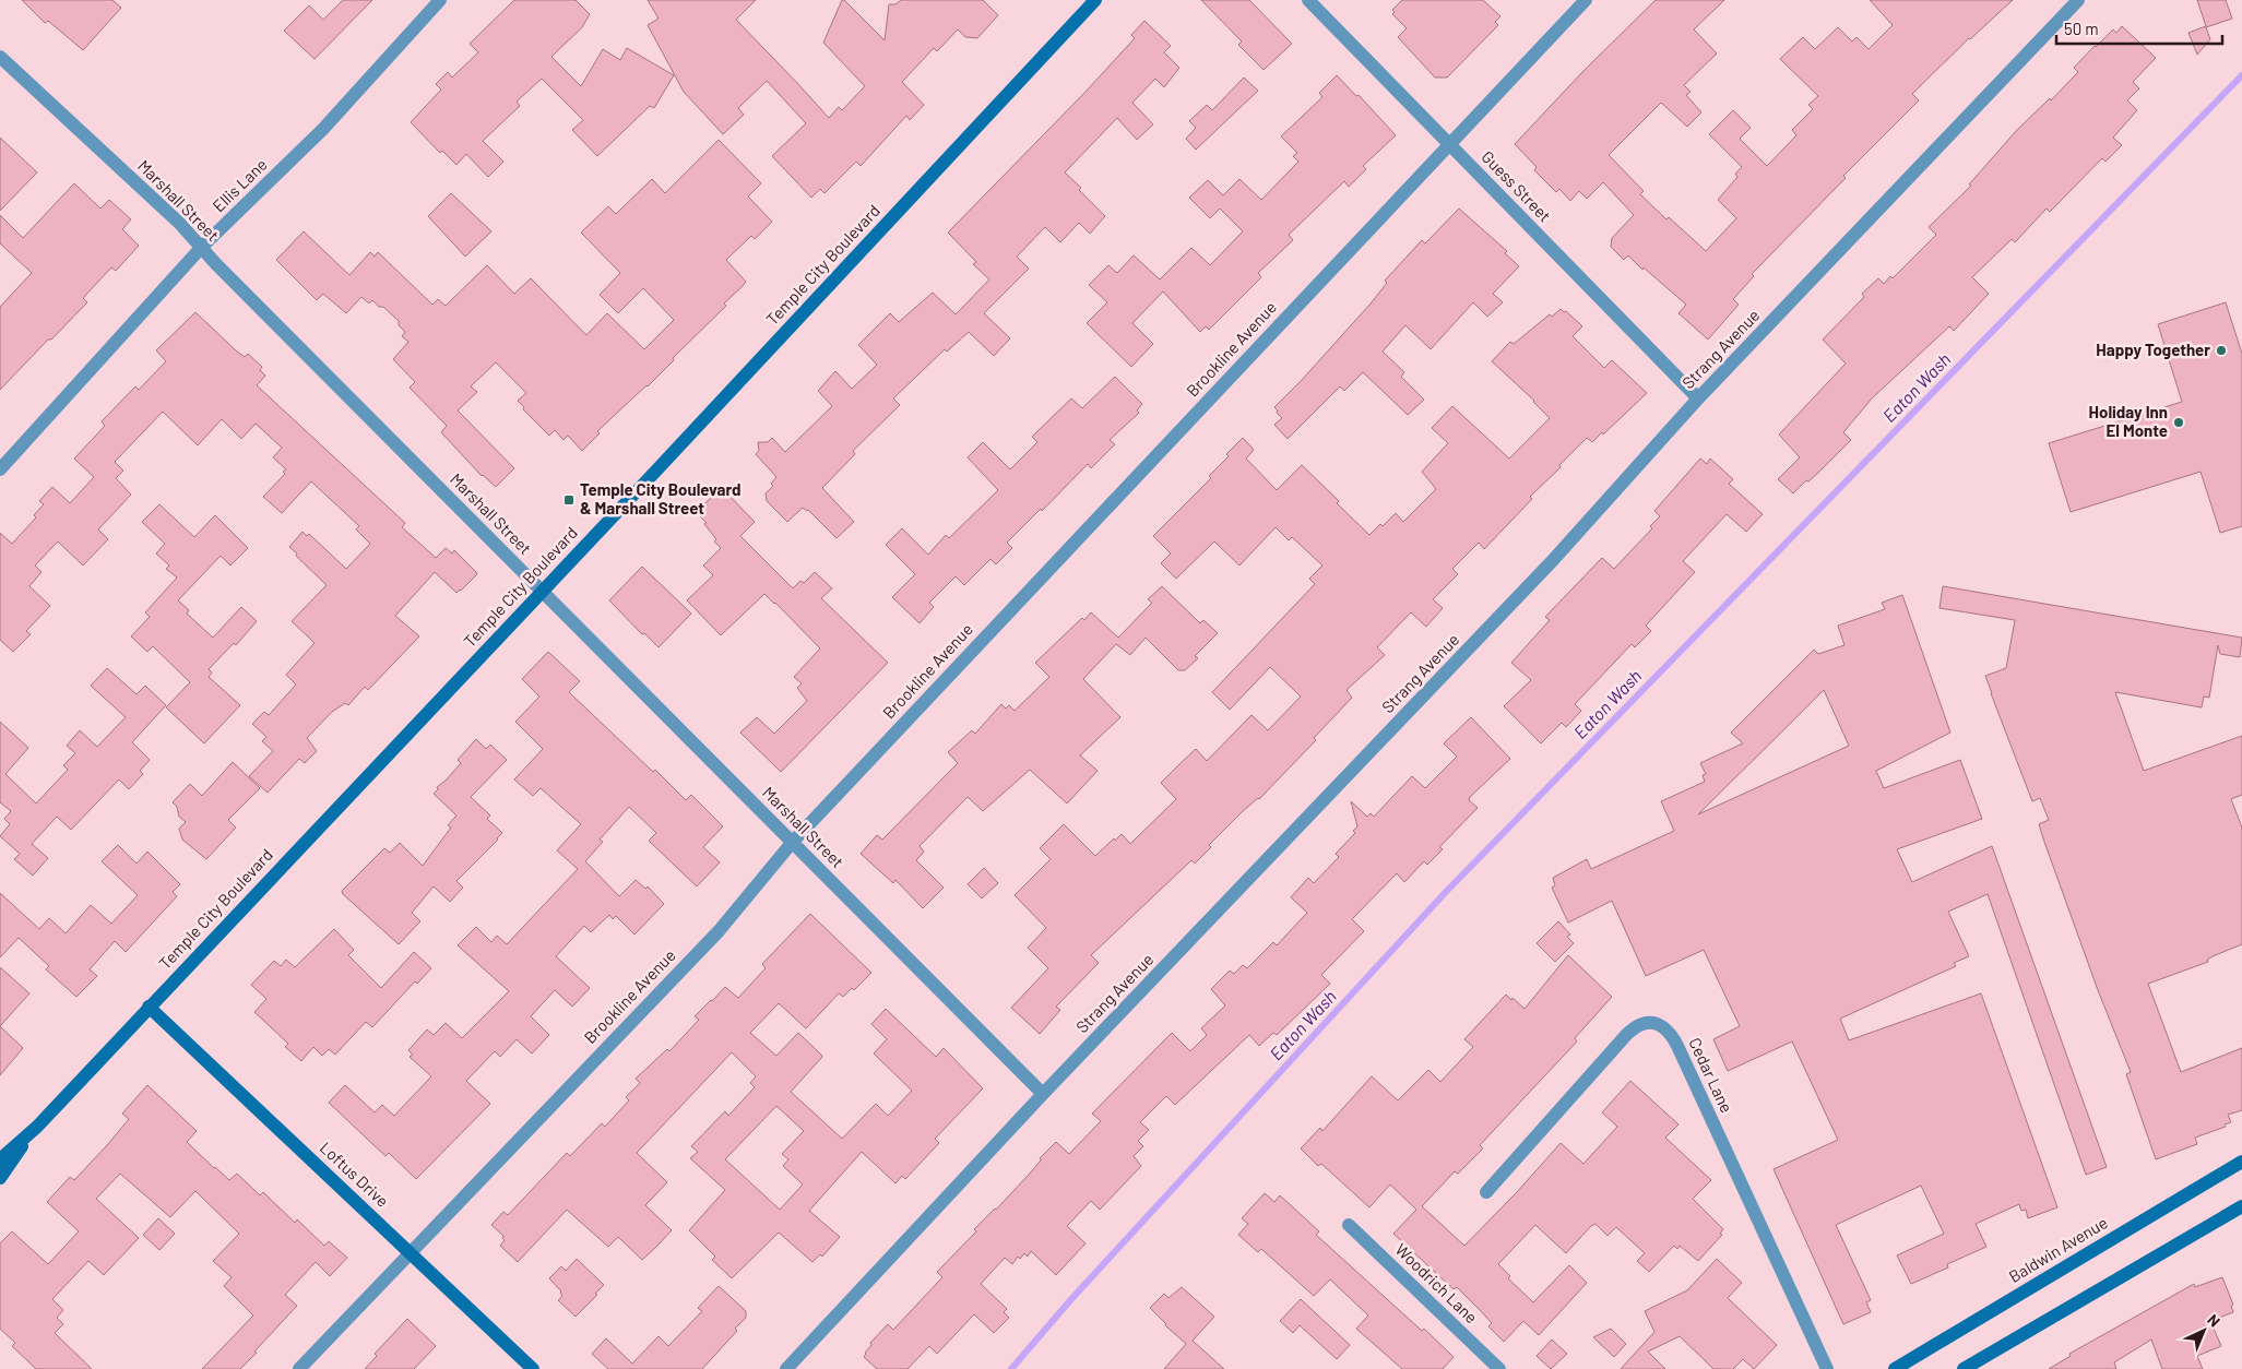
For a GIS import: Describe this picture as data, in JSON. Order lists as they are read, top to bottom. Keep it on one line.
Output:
{"streets":{"main road":["Temple City Boulevard","Loftus Drive","Baldwin Avenue"],"street":["Ellis Lane","Guess Street","Marshall Street","Brookline Avenue","Strang Avenue","Cedar Lane","Woodrich Lane"]},"crossings":[["Ellis Lane","Marshall Street"],["Guess Street","Brookline Avenue"],["Guess Street","Strang Avenue"],["Marshall Street","Temple City Boulevard"],["Marshall Street","Brookline Avenue"],["Marshall Street","Strang Avenue"],["Temple City Boulevard","Loftus Drive"],["Brookline Avenue","Loftus Drive"]],"water":["Eaton Wash"],"places":{"other":["Happy Together","Holiday Inn El Monte"],"transit":["Temple City Boulevard & Marshall Street"]},"scale_bar":"50 m","north":"top right"}
